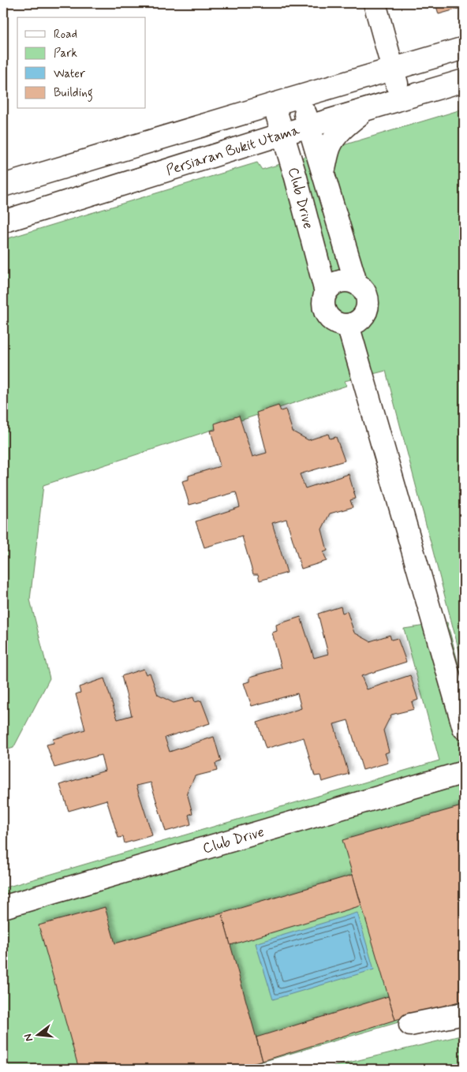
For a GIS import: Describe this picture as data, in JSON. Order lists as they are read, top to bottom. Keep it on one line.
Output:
{"streets":{"street":["Persiaran Bukit Utama","Club Drive"]},"crossings":[["Persiaran Bukit Utama","Club Drive"]],"legend":["Road","Park","Water","Building"],"north":"left"}
